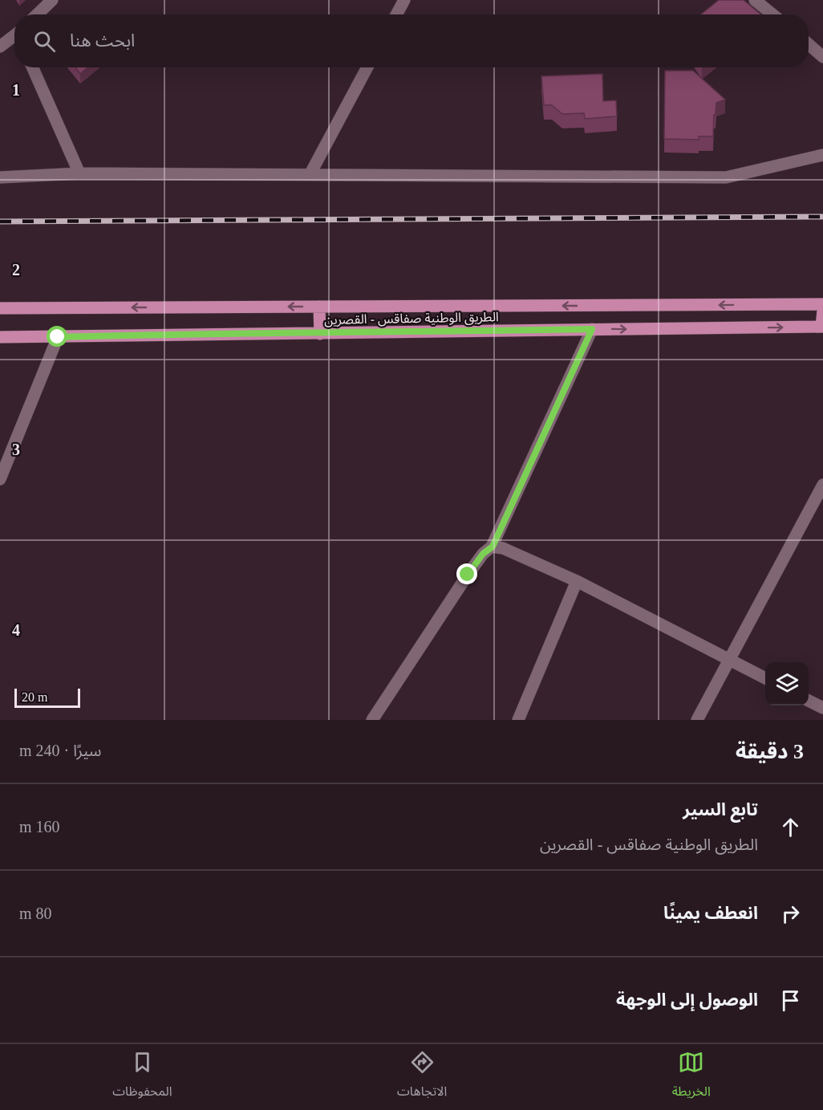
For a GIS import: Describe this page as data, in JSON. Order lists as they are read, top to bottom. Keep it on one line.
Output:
{"streets":{"main road":["الطريق الوطنية صفاقس - القصرين"]},"scale_bar":"20 m","page":{"search":"ابحث هنا","scale":"20 m","heading":["3 دقيقة","سيرًا · 240 m"],"list":[["تابع السير","الطريق الوطنية صفاقس - القصرين","160 m"],["انعطف يمينًا","80 m"],"الوصول إلى الوجهة"],"nav":["الخريطة","الاتجاهات","المحفوظات"]},"grid":{"rows":["1","2","3","4"]}}
